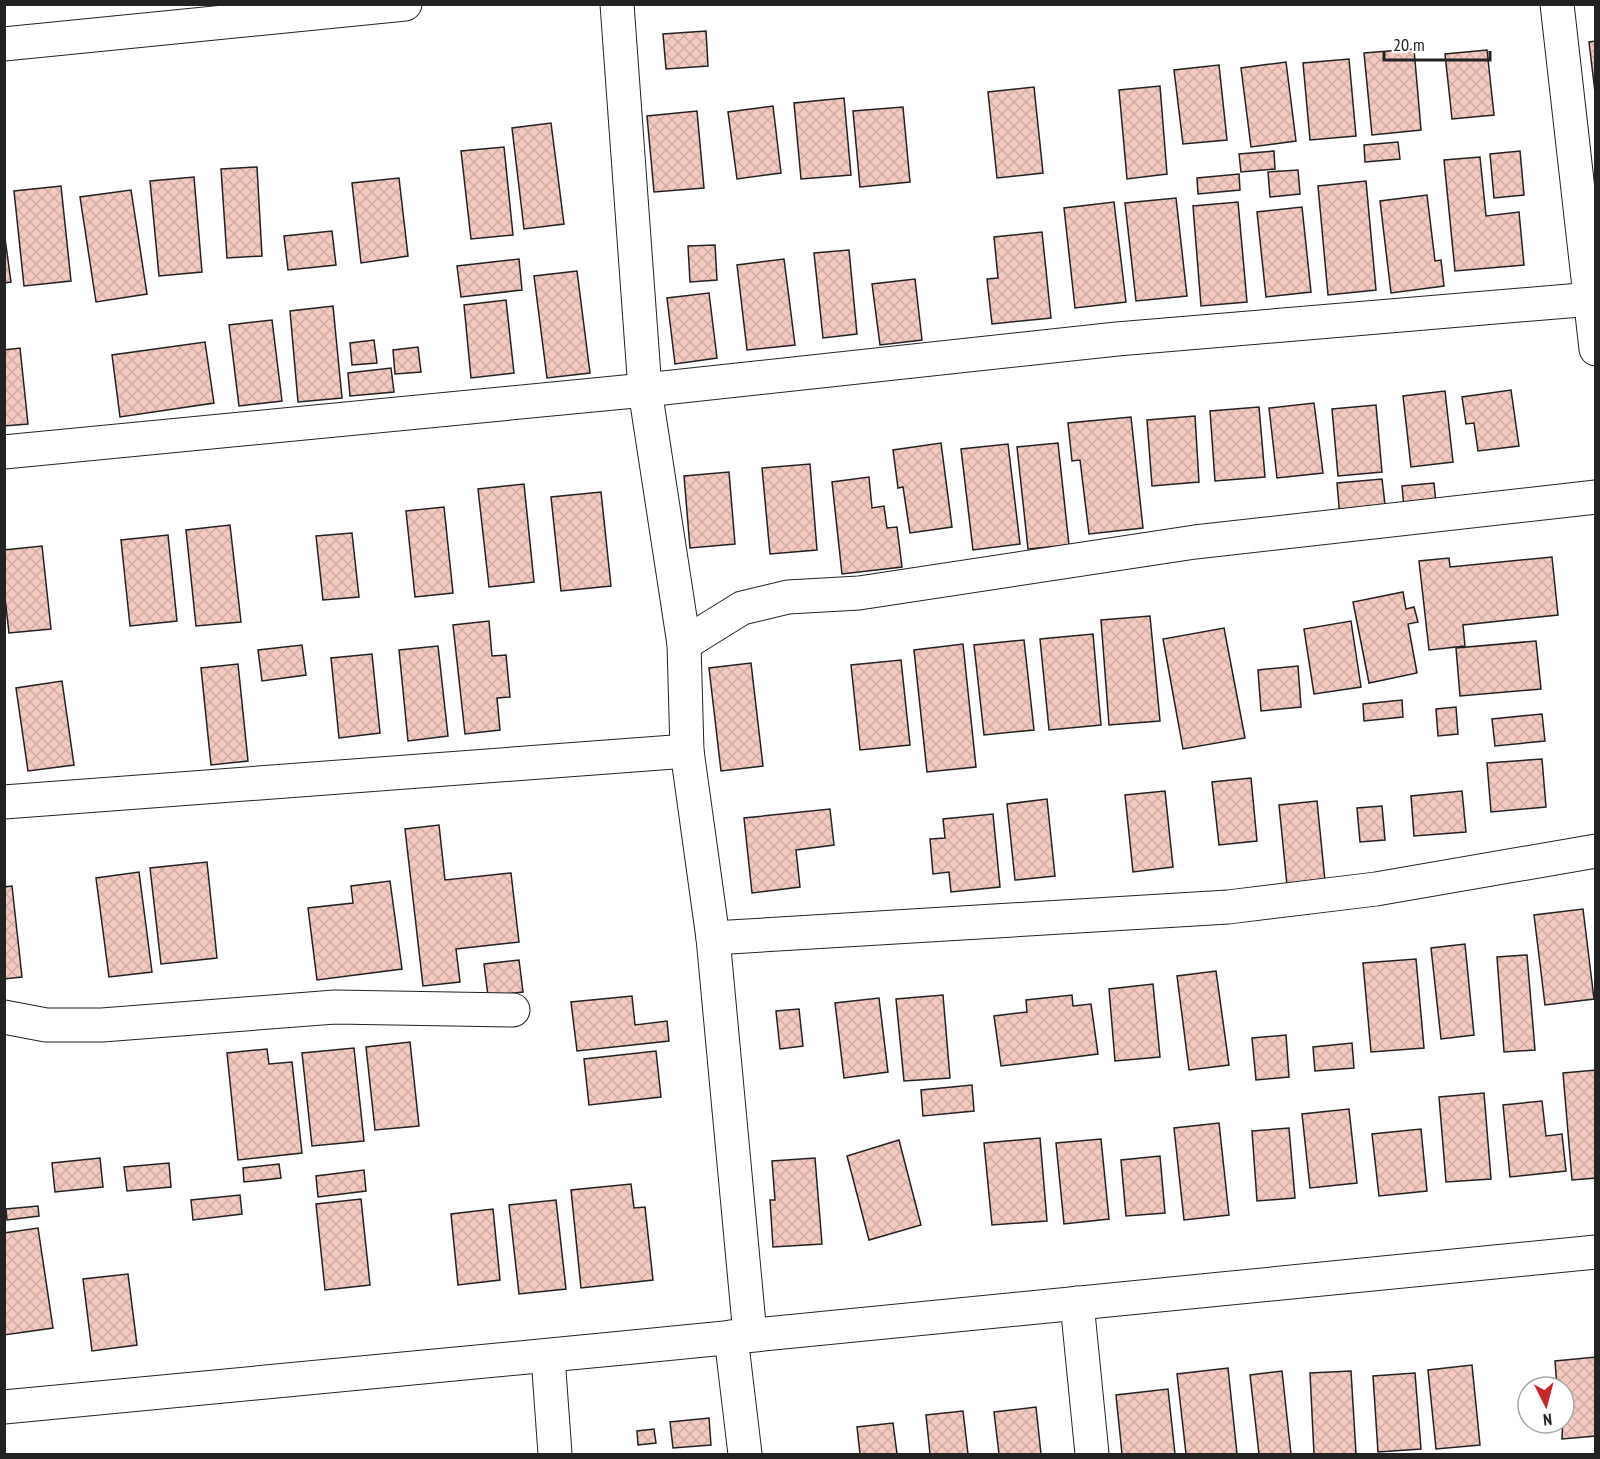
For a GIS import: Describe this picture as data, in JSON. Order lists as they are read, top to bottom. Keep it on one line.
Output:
{"scale_bar":"20 m","north":"bottom"}
